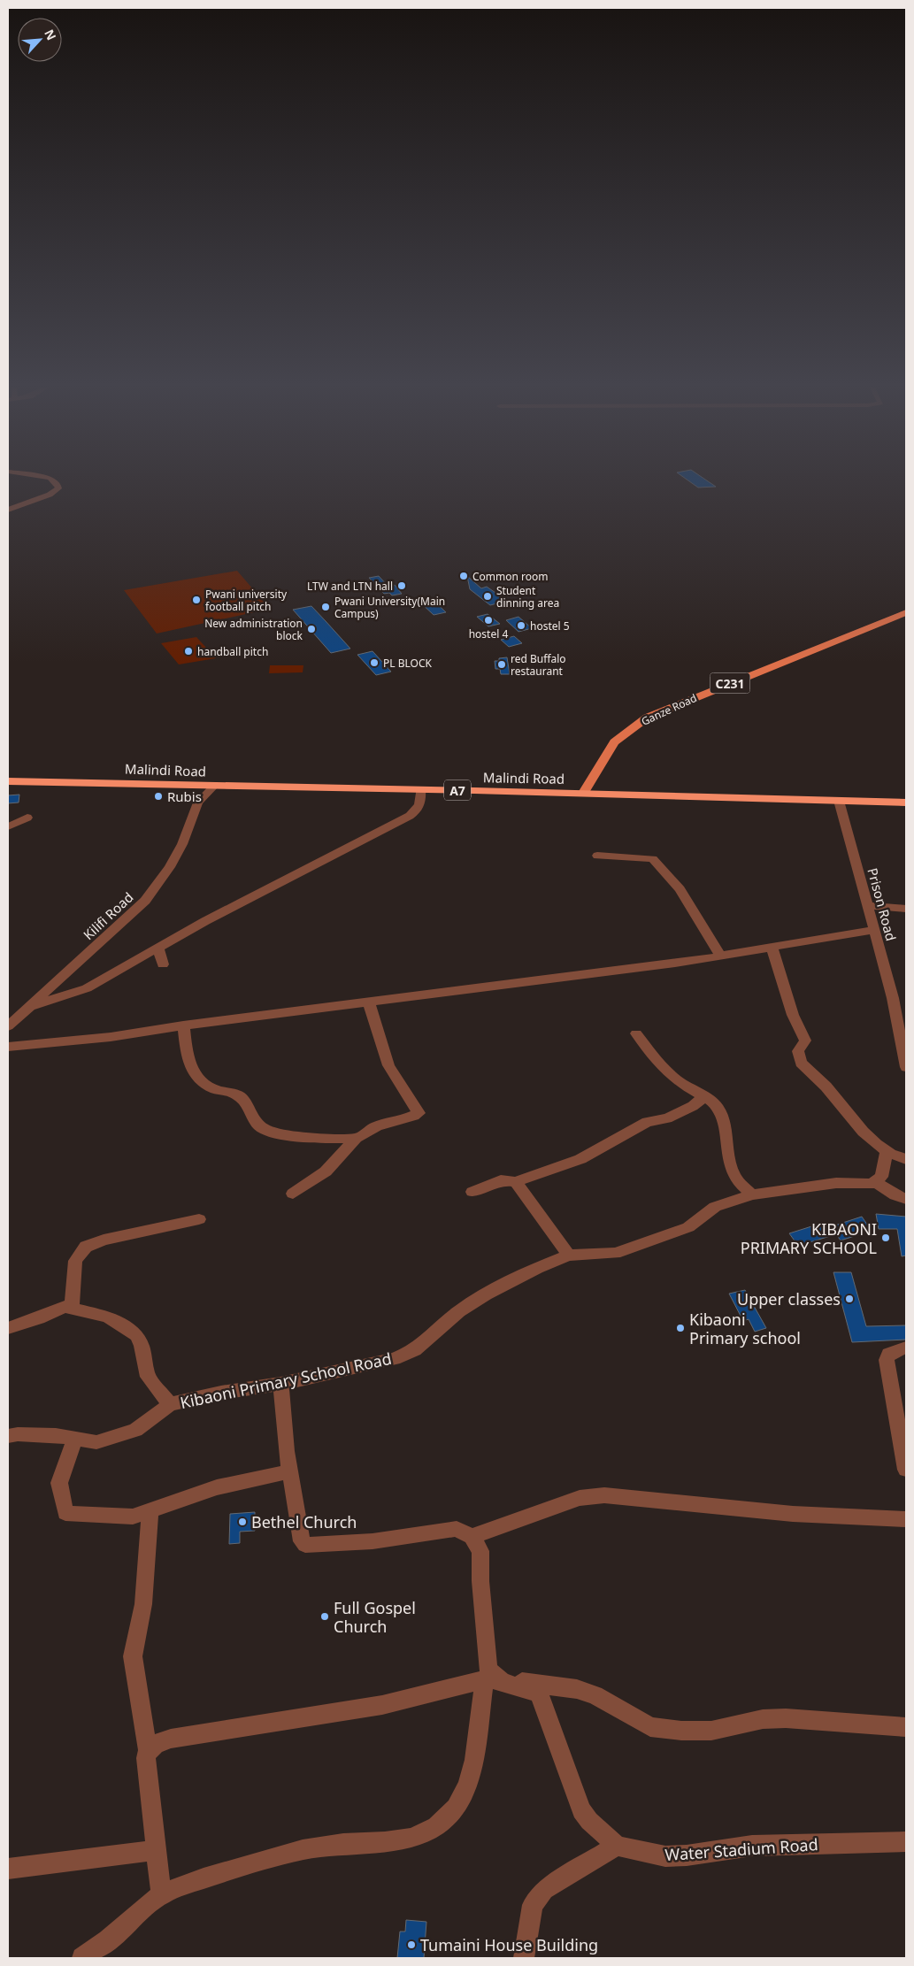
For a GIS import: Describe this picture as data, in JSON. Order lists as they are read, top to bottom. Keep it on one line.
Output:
{"streets":{"highway":["Malindi Road","A7"],"main road":["C231","Ganze Road"],"street":["Prison Road","Kilifi Road","Kibaoni Primary School Road","Water Stadium Road"]},"crossings":[["Ganze Road","Malindi Road"],["Malindi Road","Prison Road"],["Malindi Road","Kilifi Road"]],"places":["Common room","LTW and LTN hall","Student dinning area","Pwani university football pitch","Pwani University(Main Campus)","hostel 4","hostel 5","New administration block","handball pitch","PL BLOCK","red Buffalo restaurant","Rubis","KIBAONI PRIMARY SCHOOL","Upper classes","Kibaoni Primary school","Bethel Church","Full Gospel Church","Tumaini House Building"],"north":"top right"}
